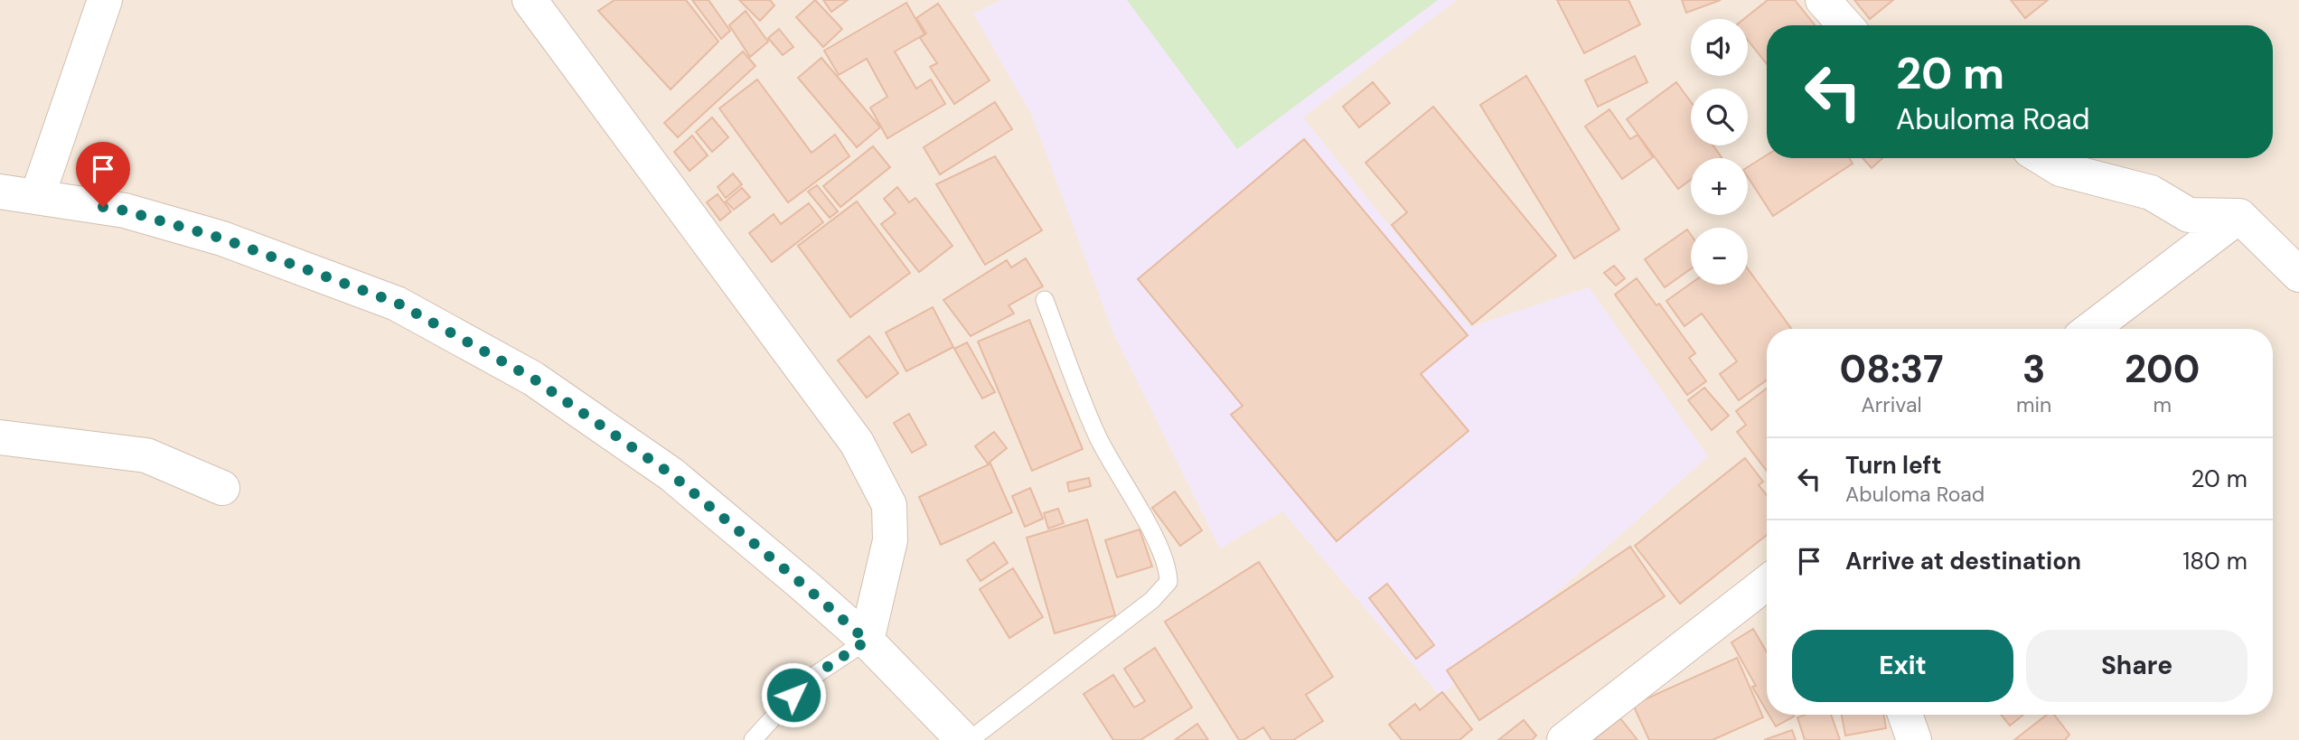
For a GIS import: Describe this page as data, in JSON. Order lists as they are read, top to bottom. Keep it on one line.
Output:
{"page":{"map_buttons":["+","−"],"turn":["20 m","Abuloma Road"],"eta":["08:37","Arrival","3","min","200","m"],"list":[{"name":"Turn left","note":"Abuloma Road","value":"20 m"},{"name":"Arrive at destination","value":"180 m"}],"buttons":["Exit","Share"]}}
